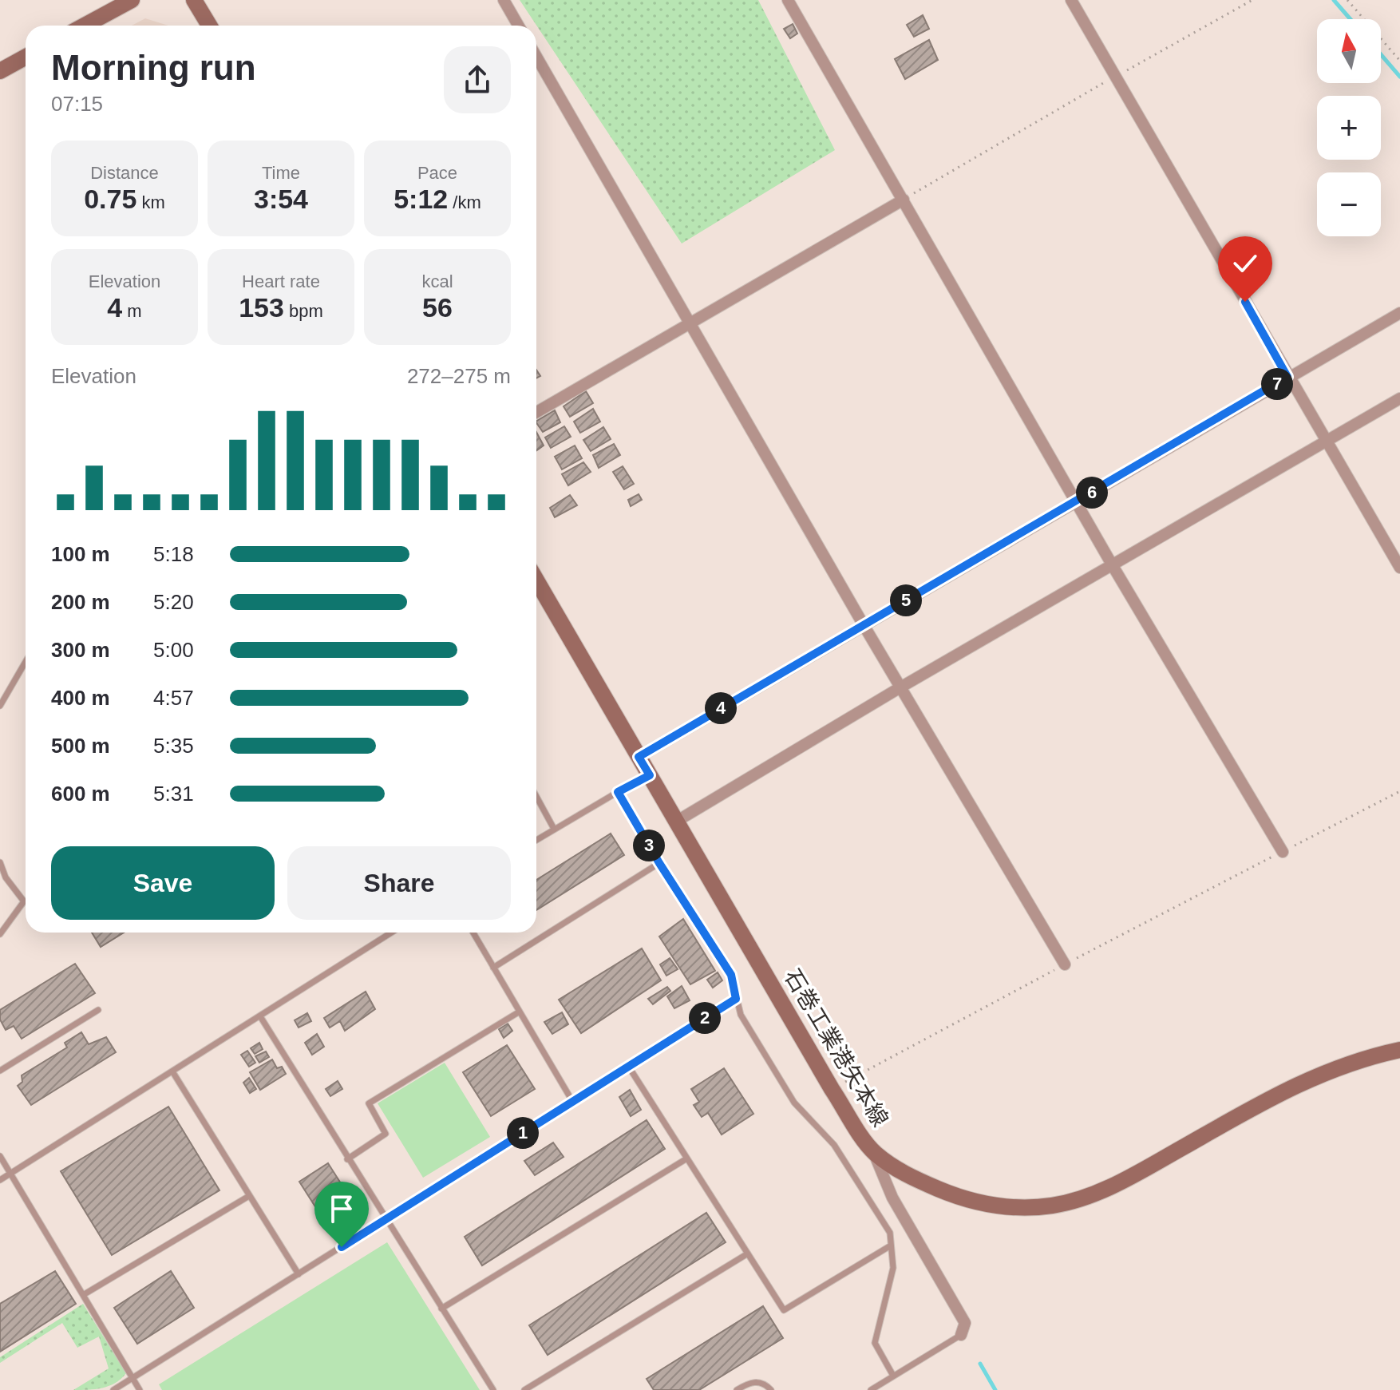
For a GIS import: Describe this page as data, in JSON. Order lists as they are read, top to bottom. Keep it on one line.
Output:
{"streets":{"main road":["石巻工業港矢本線"]},"north":"top","page":{"map_buttons":["+","−"],"heading":["Morning run","07:15"],"stats":[["Distance","0.75 km"],["Time","3:54"],["Pace","5:12 /km"],["Elevation","4 m"],["Heart rate","153 bpm"],["kcal","56"]],"chart":["Elevation","272–275 m"],"pins":["7","6","5","4","3","2","1"],"list":[{"name":"100 m","note":"5:18"},{"name":"200 m","note":"5:20"},{"name":"300 m","note":"5:00"},{"name":"400 m","note":"4:57"},{"name":"500 m","note":"5:35"},{"name":"600 m","note":"5:31"}],"buttons":["Save","Share"]}}
